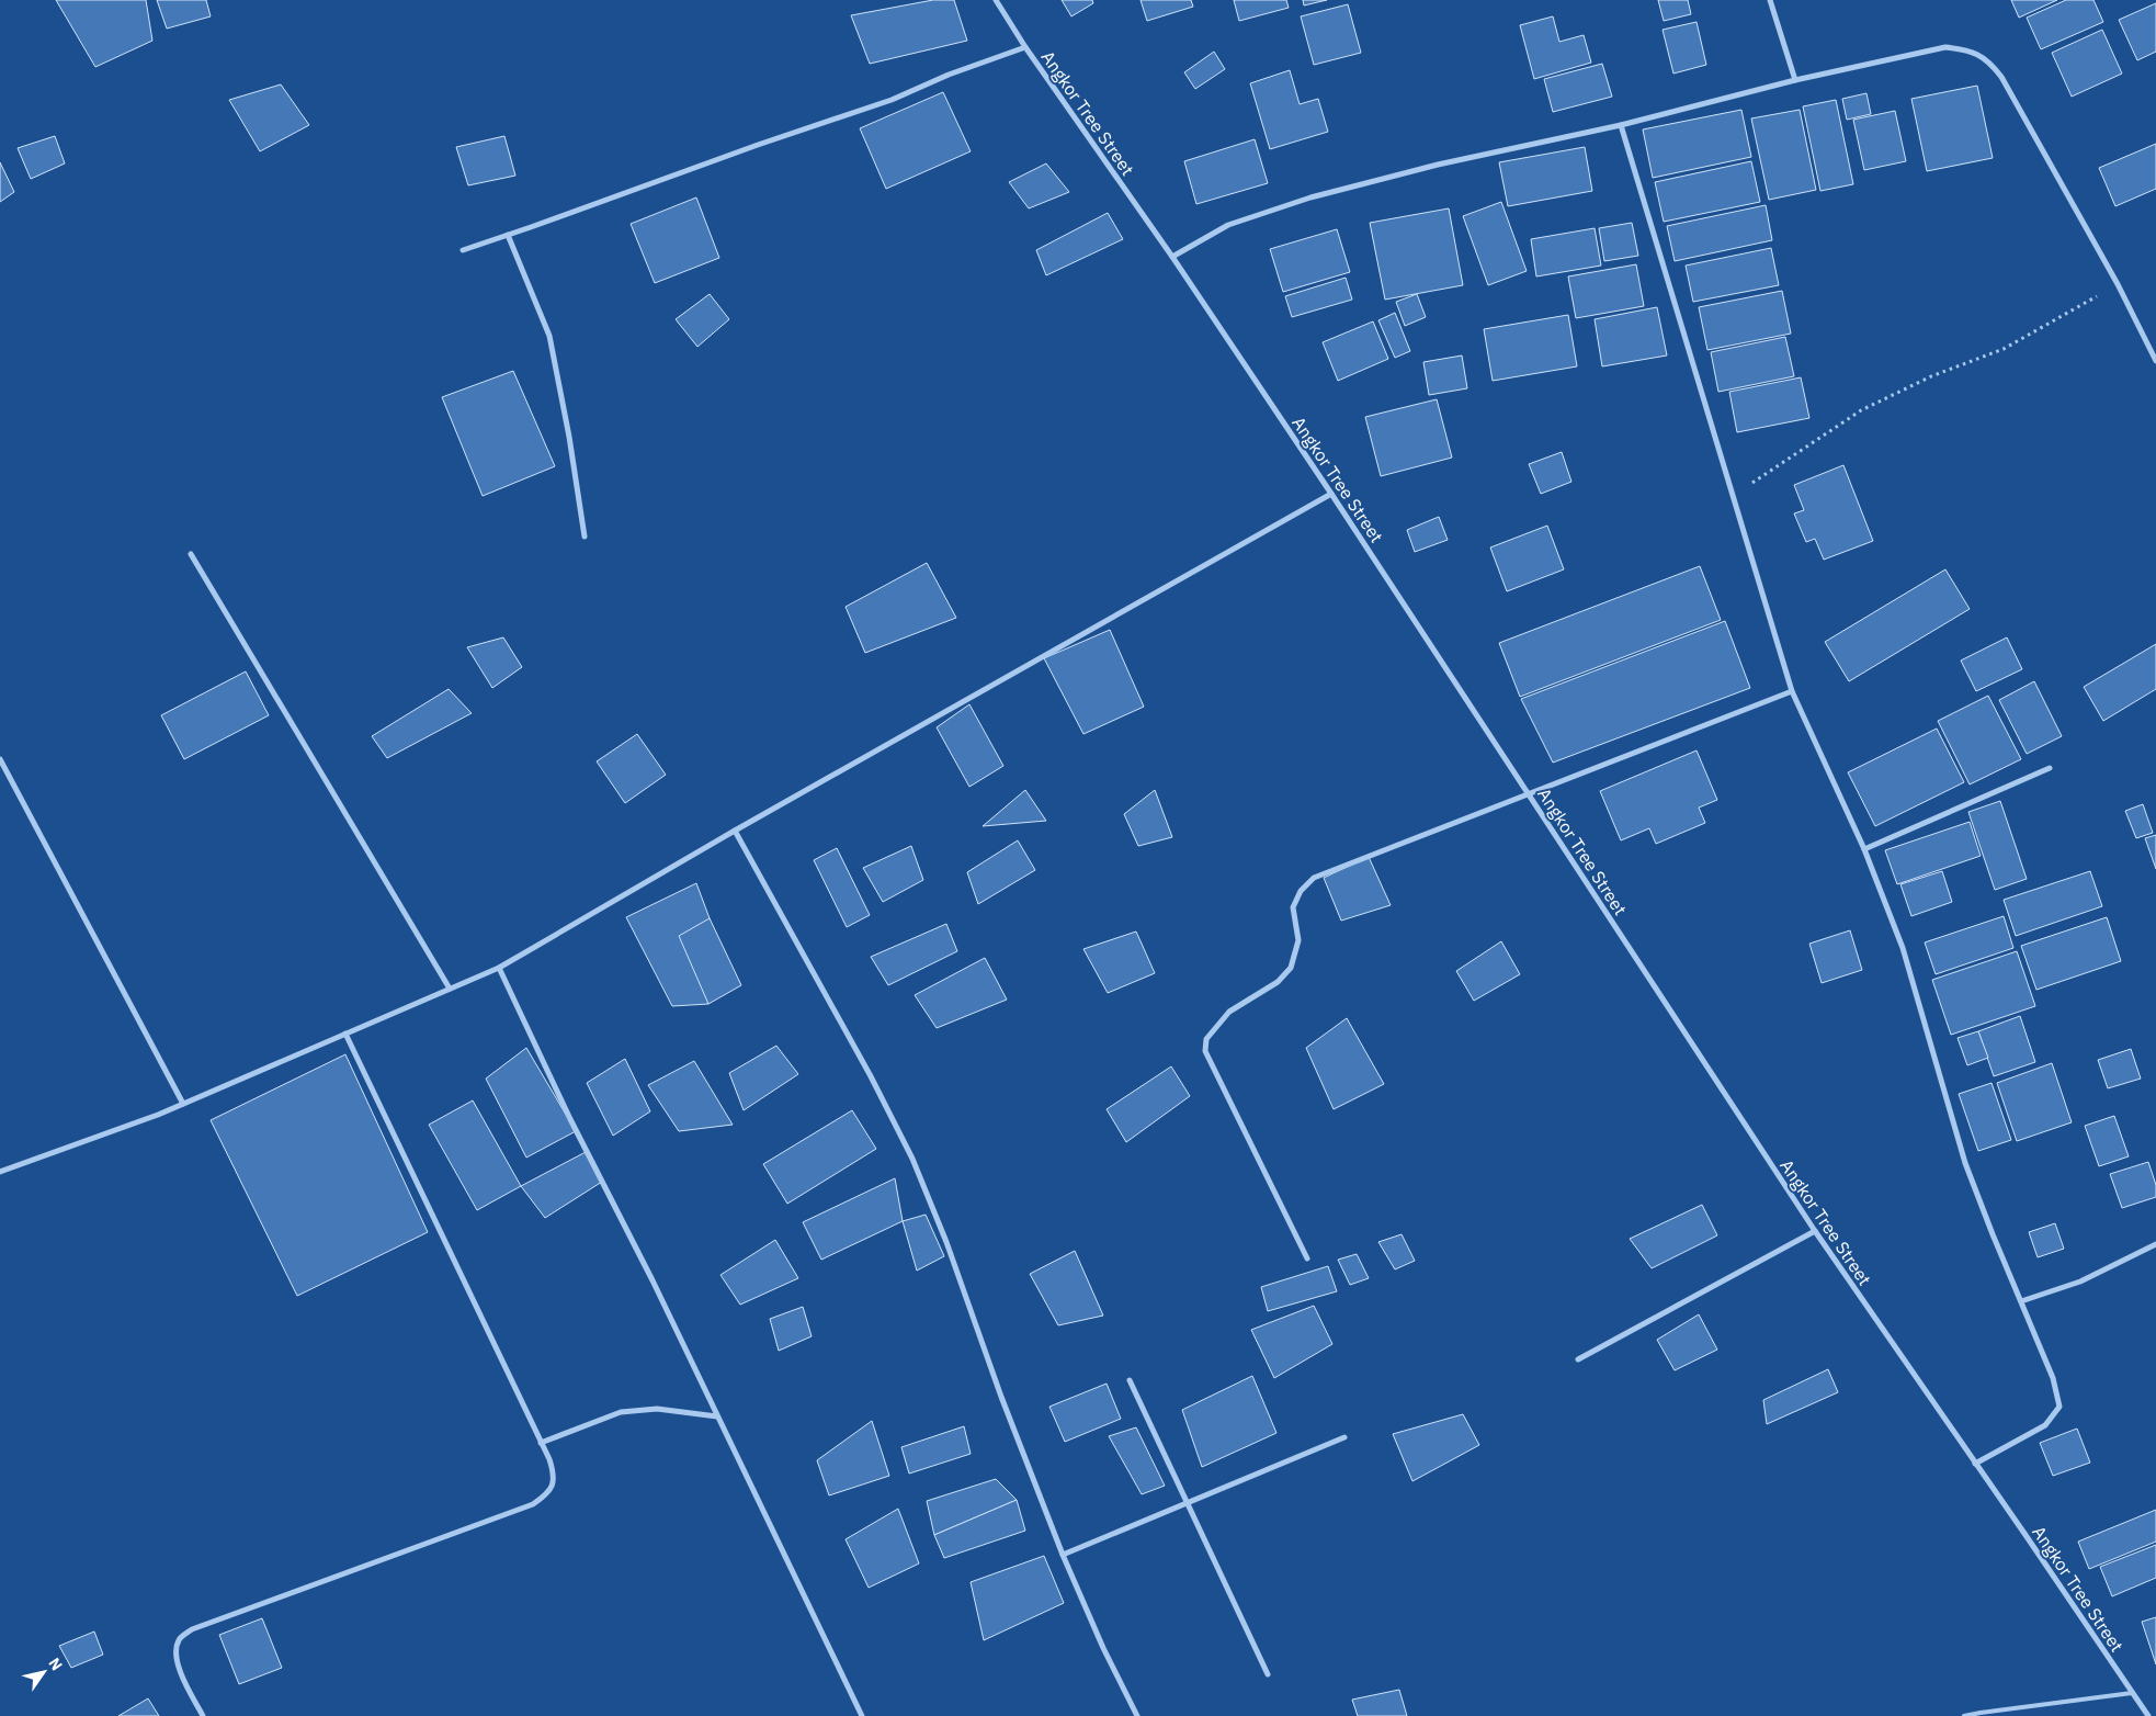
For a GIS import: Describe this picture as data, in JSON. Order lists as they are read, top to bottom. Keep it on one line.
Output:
{"streets":{"street":["Angkor Tree Street"]},"north":"top right"}
